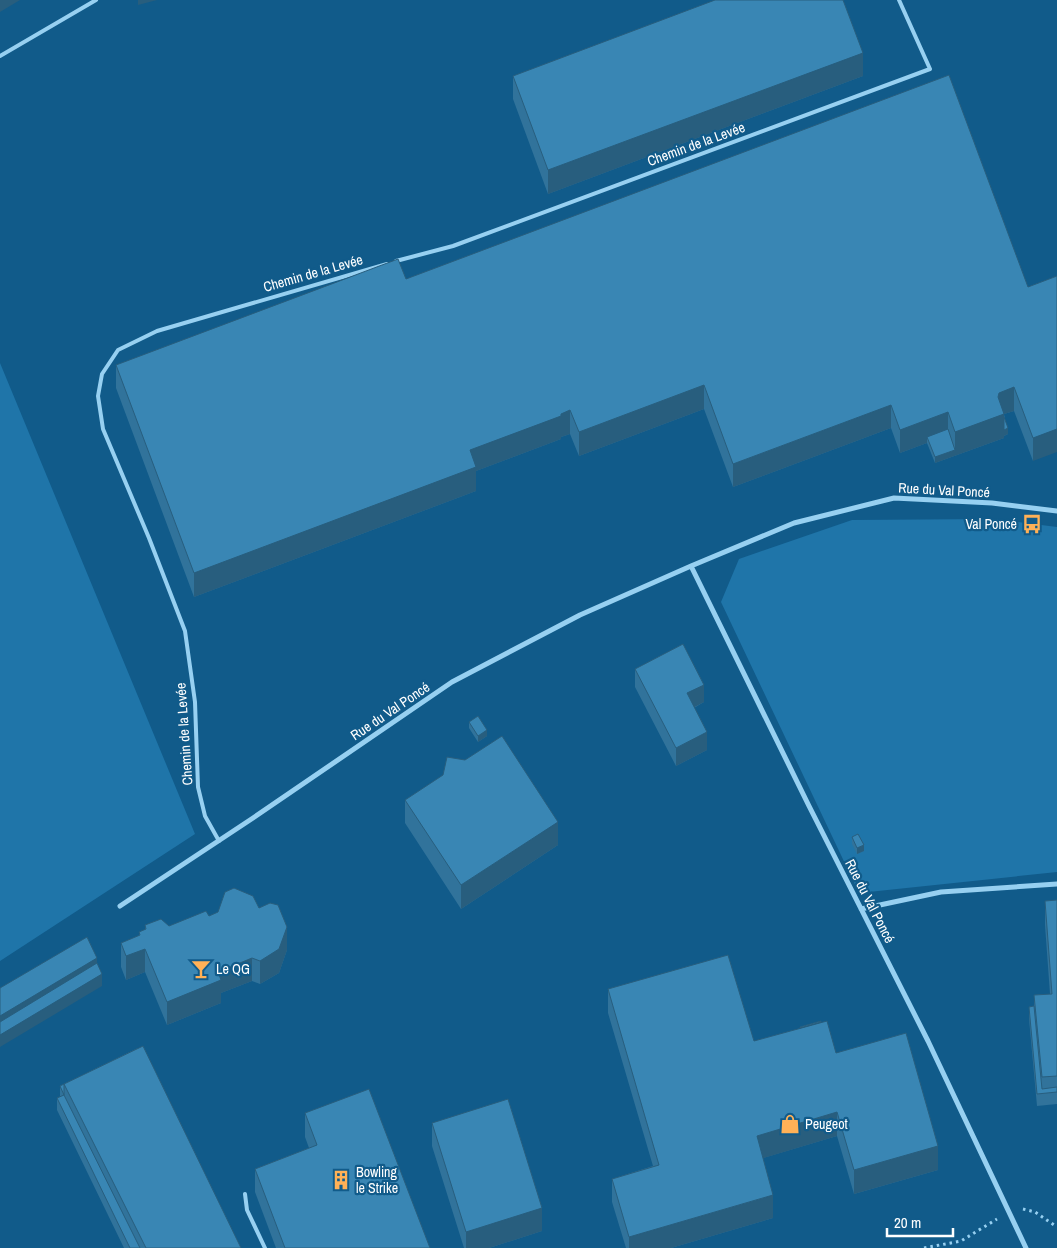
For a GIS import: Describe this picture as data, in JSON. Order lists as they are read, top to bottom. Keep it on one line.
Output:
{"streets":{"street":["Rue du Val Poncé"],"lane":["Chemin de la Levée"]},"crossings":[["Chemin de la Levée","Rue du Val Poncé"]],"places":{"bus stop":["Val Poncé"],"bar":["Le QG"],"shop":["Peugeot"],"building":["Bowling le Strike"]},"scale_bar":"20 m"}
